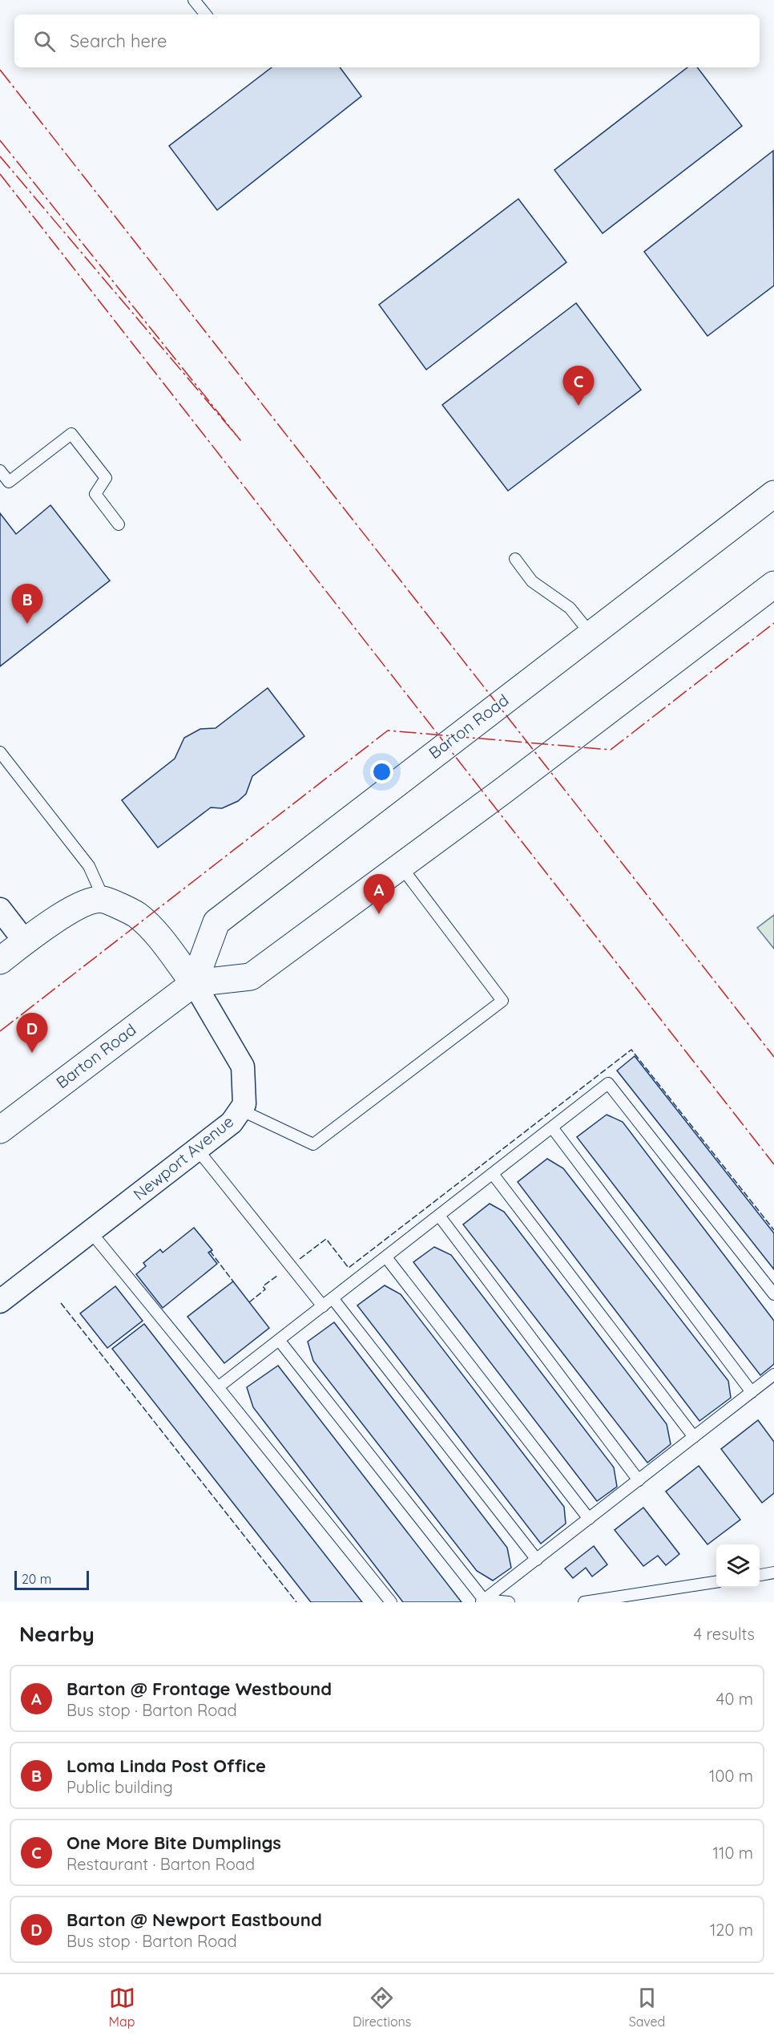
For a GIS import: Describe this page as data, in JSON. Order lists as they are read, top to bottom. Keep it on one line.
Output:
{"streets":{"main road":["Barton Road","Newport Avenue"]},"crossings":[["Barton Road","Newport Avenue"]],"scale_bar":"20 m","page":{"search":"Search here","pins":["C","B","A","D"],"scale":"20 m","heading":["Nearby","4 results"],"list":[{"mark":"A","name":"Barton @ Frontage Westbound","note":"Bus stop · Barton Road","value":"40 m"},{"mark":"B","name":"Loma Linda Post Office","note":"Public building","value":"100 m"},{"mark":"C","name":"One More Bite Dumplings","note":"Restaurant · Barton Road","value":"110 m"},{"mark":"D","name":"Barton @ Newport Eastbound","note":"Bus stop · Barton Road","value":"120 m"}],"nav":["Map","Directions","Saved"]}}
